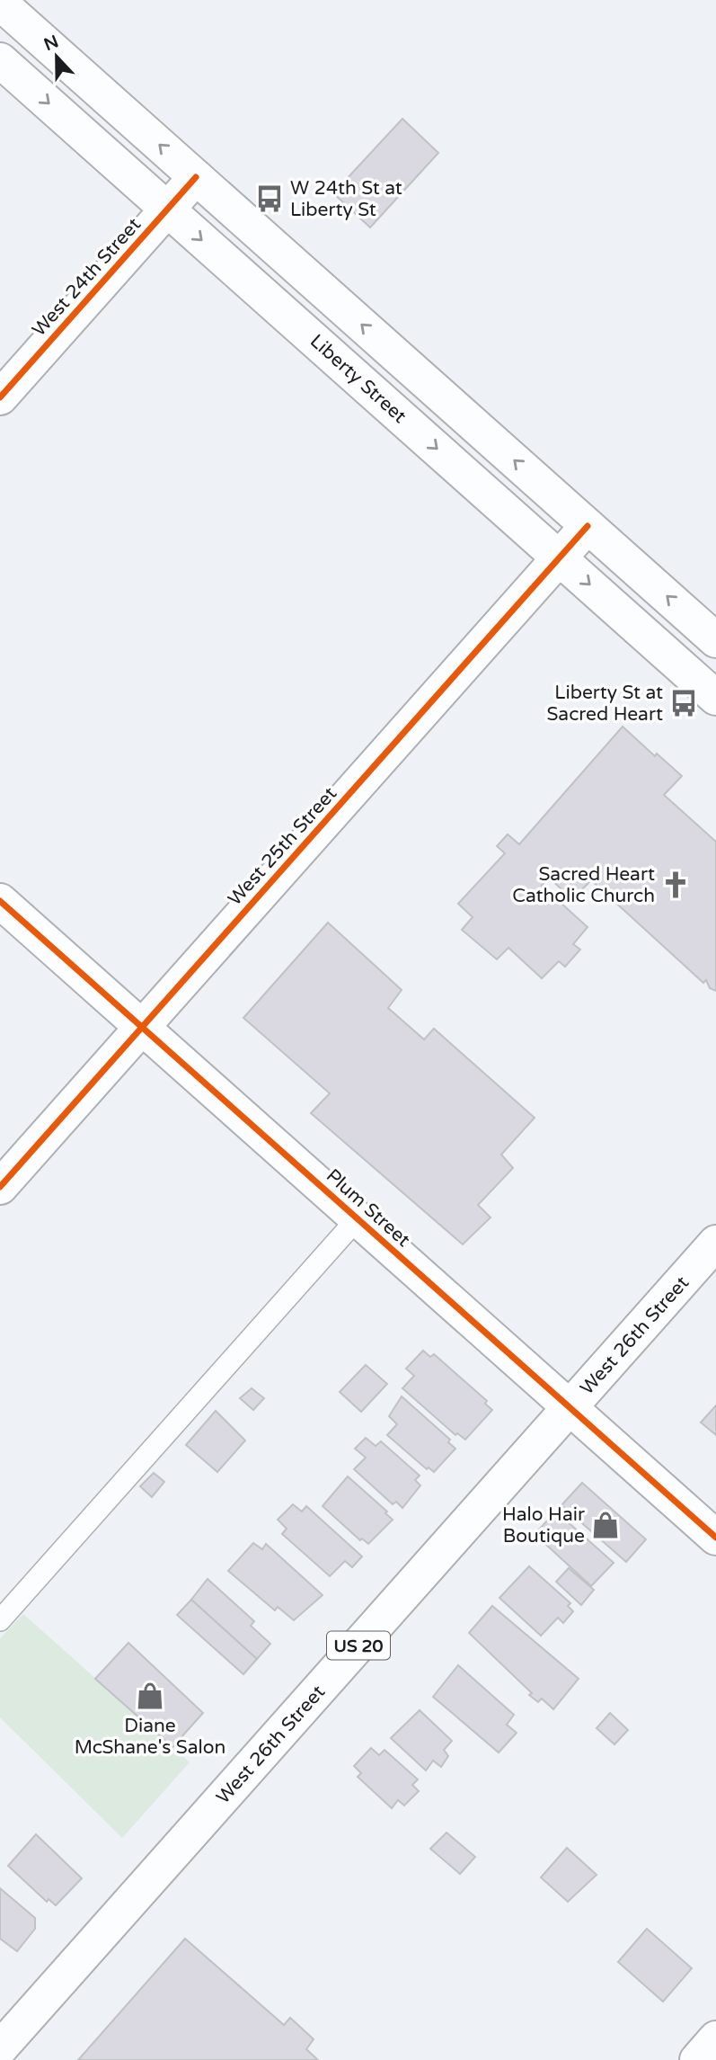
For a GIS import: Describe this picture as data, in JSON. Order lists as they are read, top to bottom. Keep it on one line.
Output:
{"streets":{"main road":["West 24th Street","Liberty Street","West 25th Street","Plum Street","West 26th Street","US 20"]},"crossings":[["West 24th Street","Liberty Street"],["Liberty Street","West 25th Street"],["West 25th Street","Plum Street"],["Plum Street","West 26th Street"]],"places":{"bus stop":["W 24th St at Liberty St","Liberty St at Sacred Heart"],"church":["Sacred Heart Catholic Church"],"shop":["Halo Hair Boutique","Diane McShane's Salon"]},"north":"top"}
